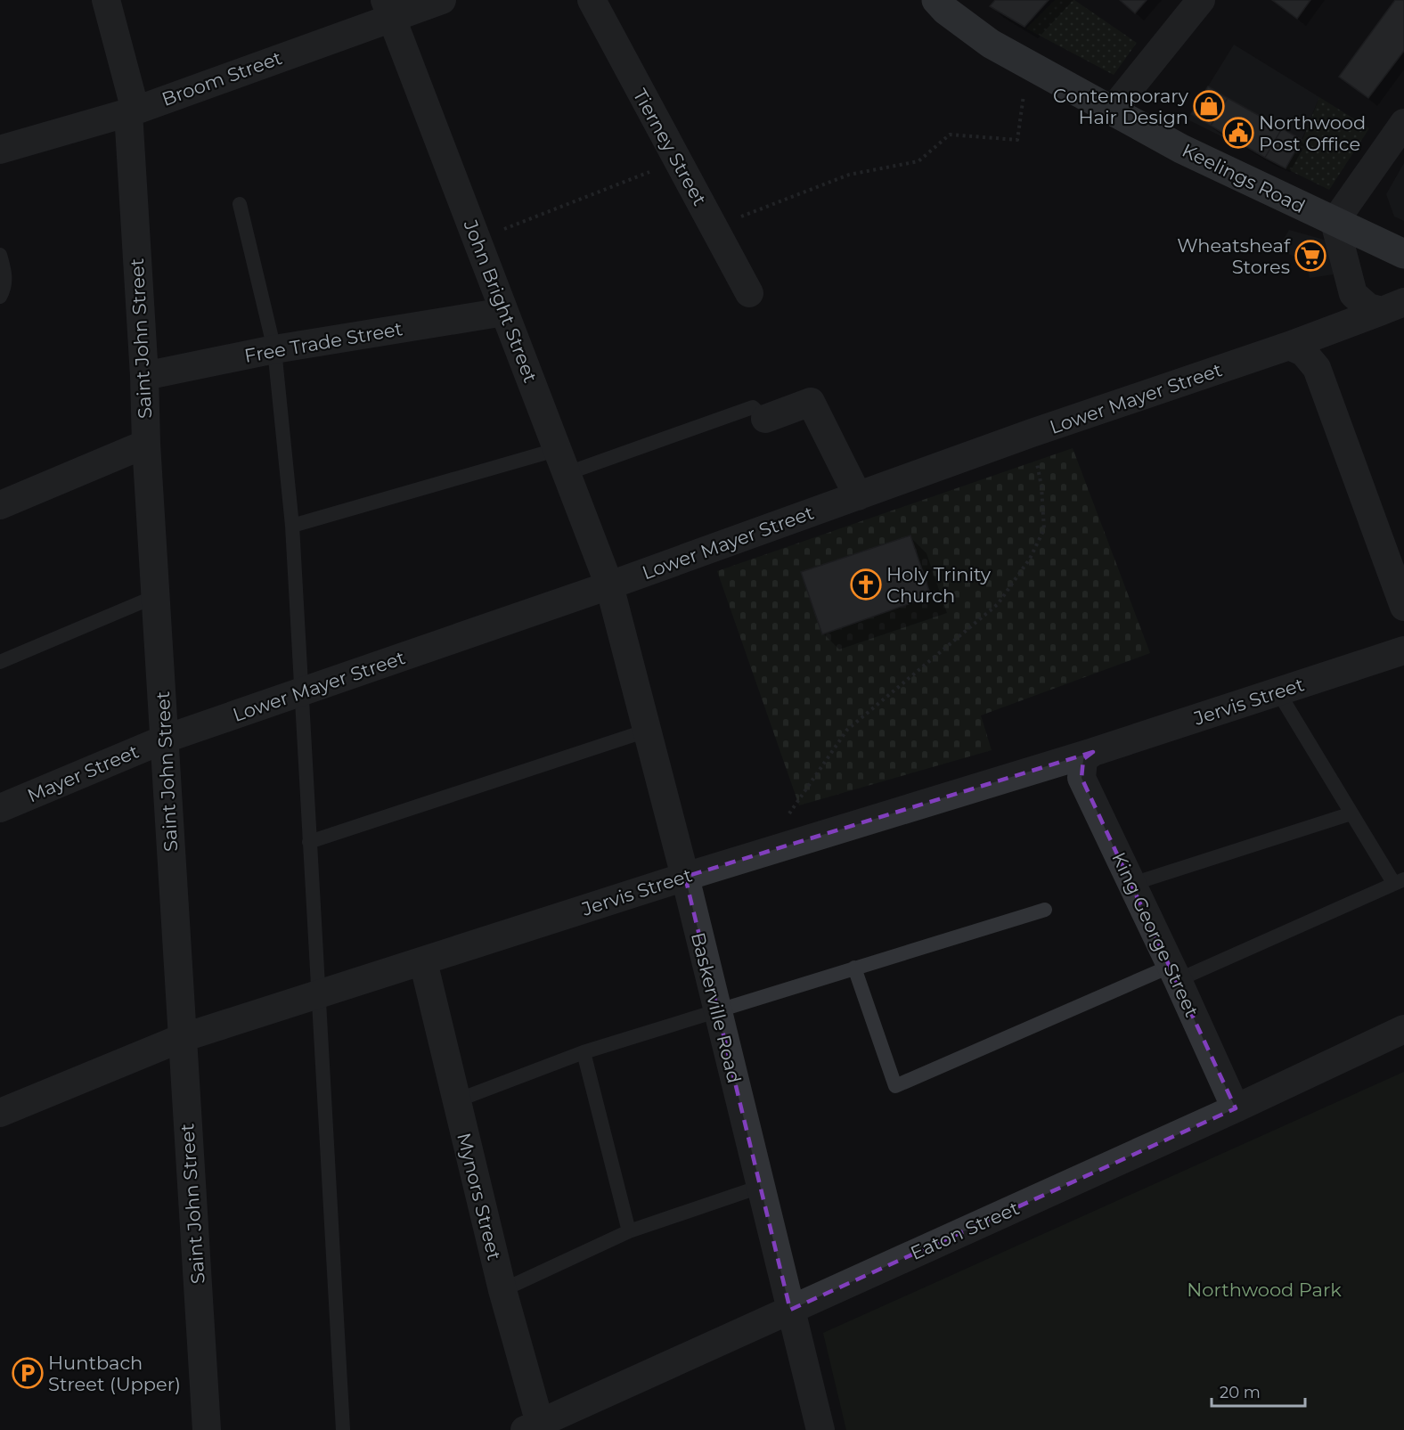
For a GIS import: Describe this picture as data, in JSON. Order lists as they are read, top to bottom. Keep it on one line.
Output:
{"streets":{"main road":["Keelings Road"],"street":["Broom Street","Tierney Street","John Bright Street","Saint John Street","Free Trade Street","Lower Mayer Street","Jervis Street","Mayer Street","King George Street","Baskerville Road","Mynors Street","Eaton Street"]},"crossings":[["Broom Street","John Bright Street"],["Broom Street","Saint John Street"],["John Bright Street","Free Trade Street"],["John Bright Street","Lower Mayer Street"],["John Bright Street","Baskerville Road"],["Saint John Street","Free Trade Street"],["Saint John Street","Lower Mayer Street"],["Saint John Street","Jervis Street"],["Saint John Street","Mayer Street"],["Lower Mayer Street","Mayer Street"],["Lower Mayer Street","Baskerville Road"],["Jervis Street","King George Street"],["Jervis Street","Baskerville Road"],["Jervis Street","Mynors Street"],["King George Street","Eaton Street"],["Baskerville Road","Eaton Street"],["Mynors Street","Eaton Street"]],"parks":["Northwood Park"],"places":{"shop":["Contemporary Hair Design"],"public building":["Northwood Post Office"],"supermarket":["Wheatsheaf Stores"],"church":["Holy Trinity Church"],"parking":["Huntbach Street (Upper)"]},"scale_bar":"20 m"}
